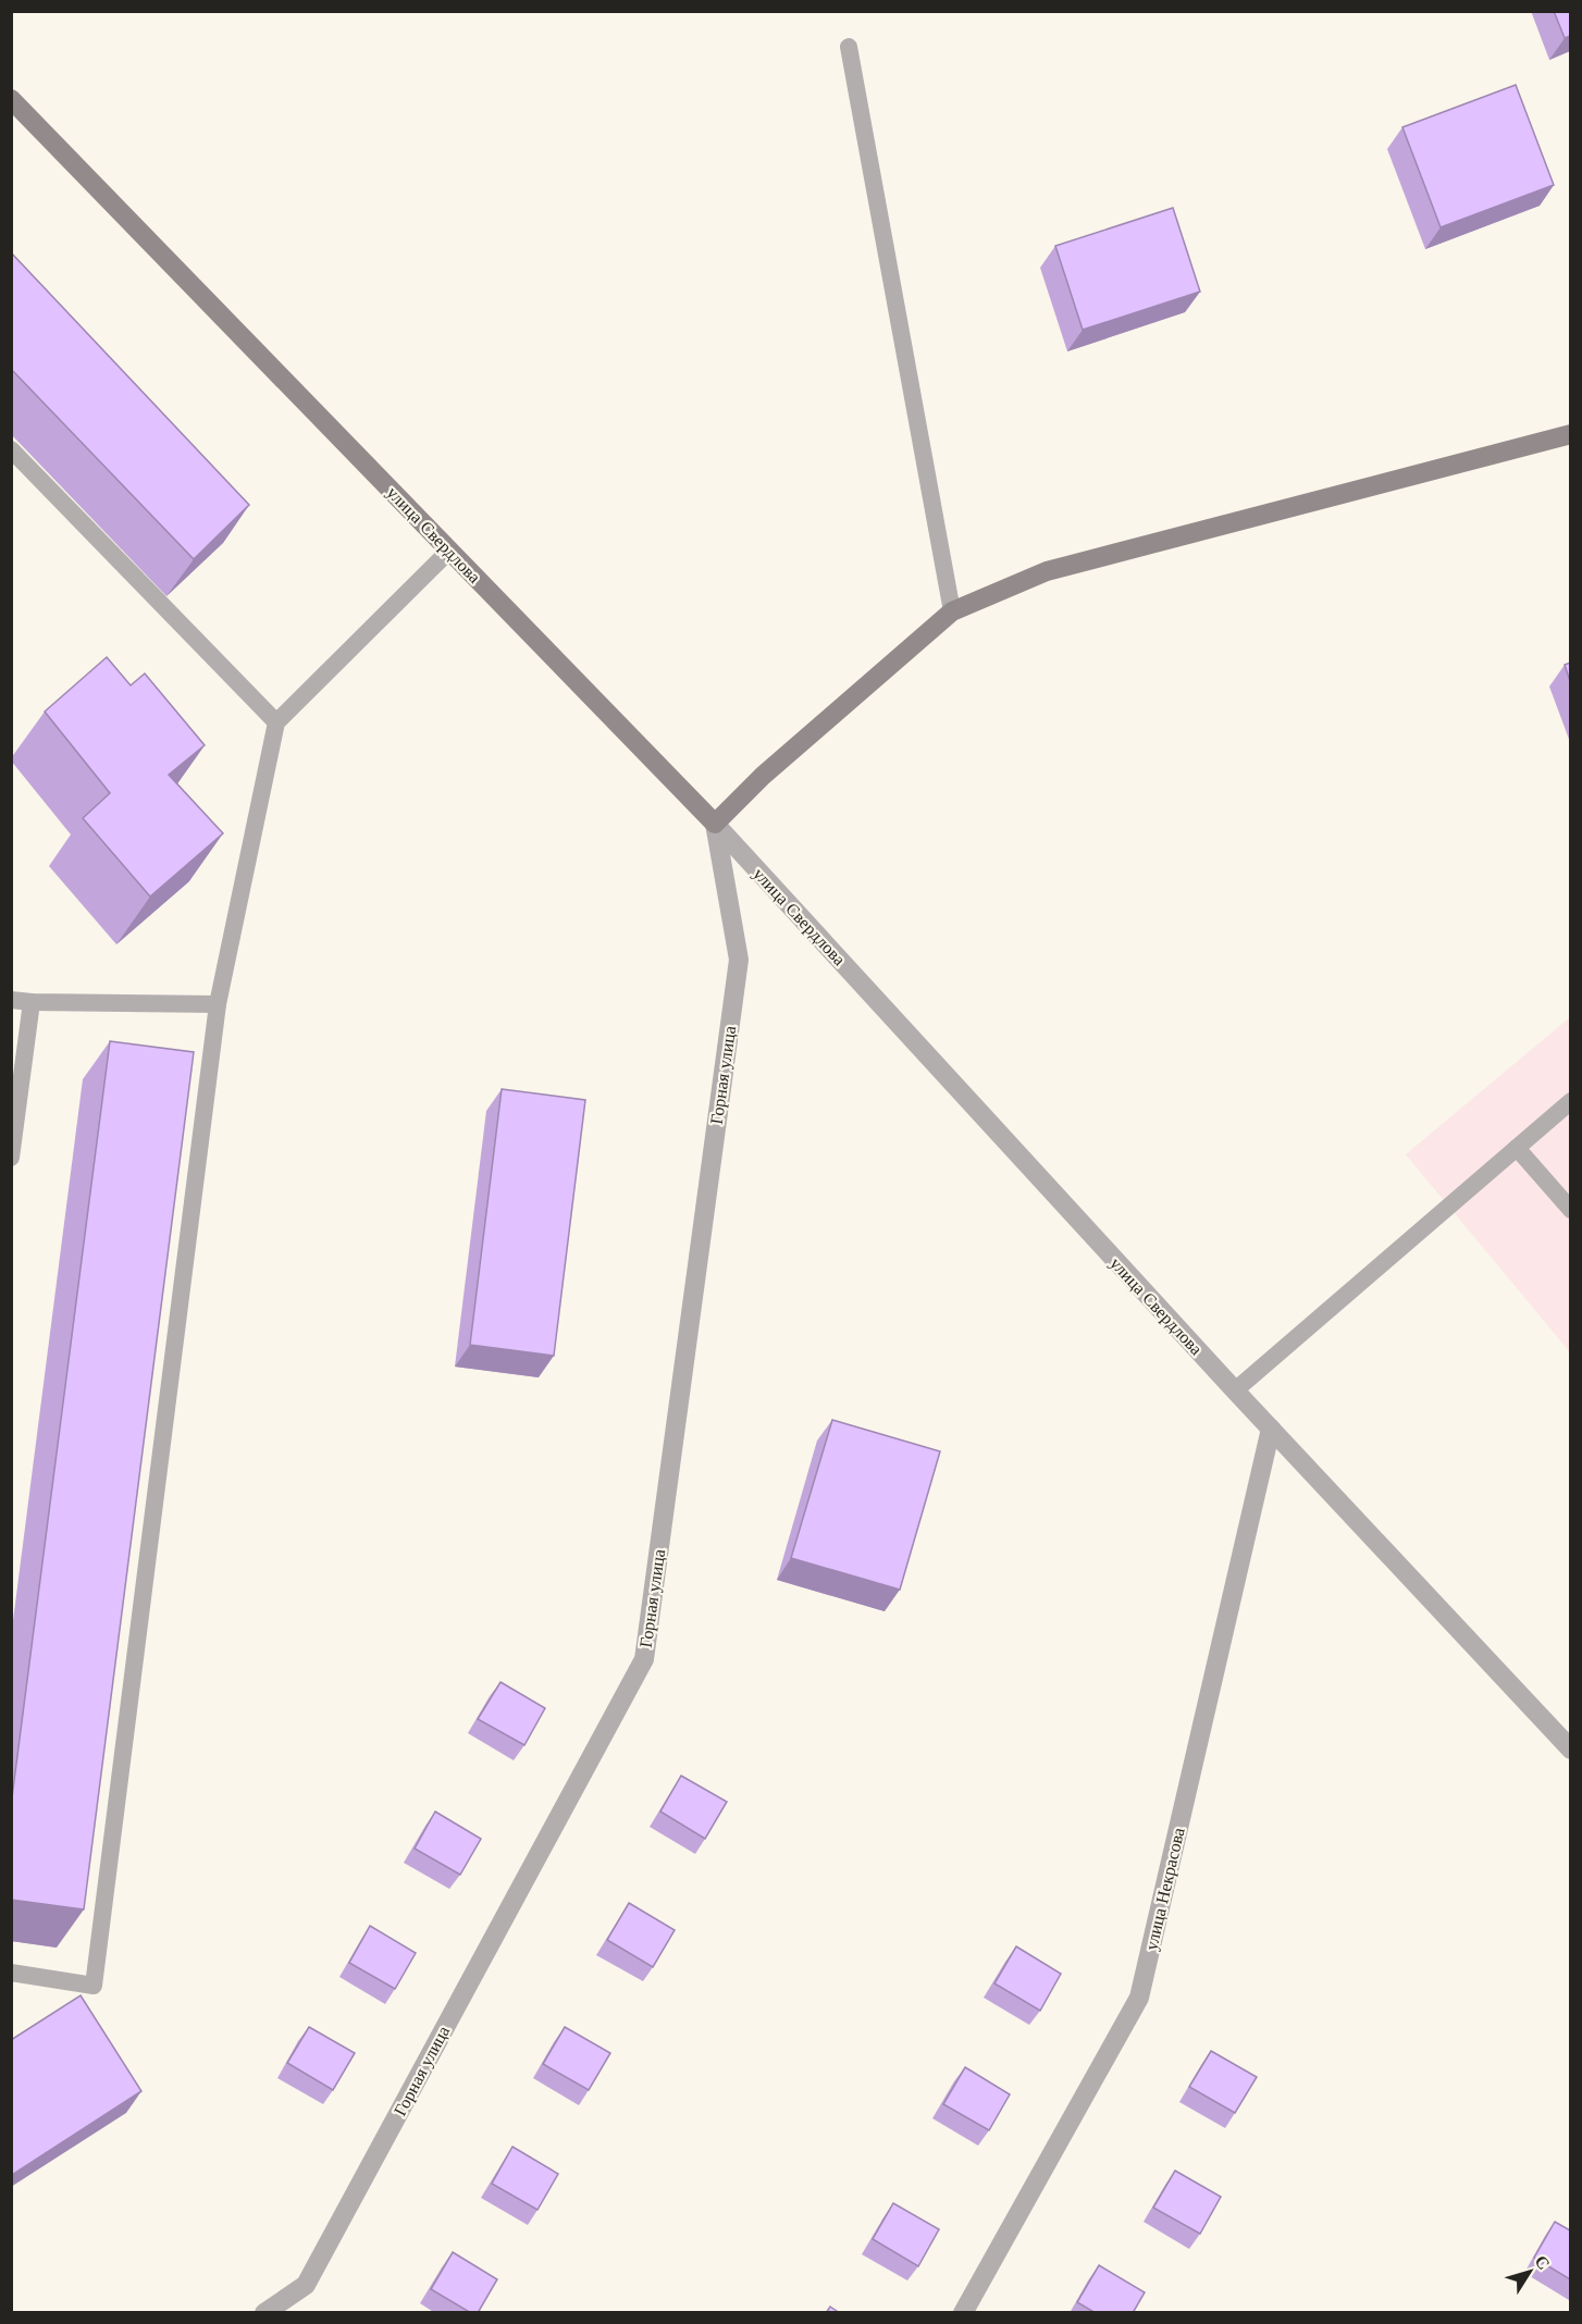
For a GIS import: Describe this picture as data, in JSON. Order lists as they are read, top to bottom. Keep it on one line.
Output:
{"streets":{"street":["улица Свердлова","Горная улица","улица Некрасова"]},"crossings":[["улица Свердлова","Горная улица"],["улица Свердлова","улица Некрасова"]],"north":"top right"}
